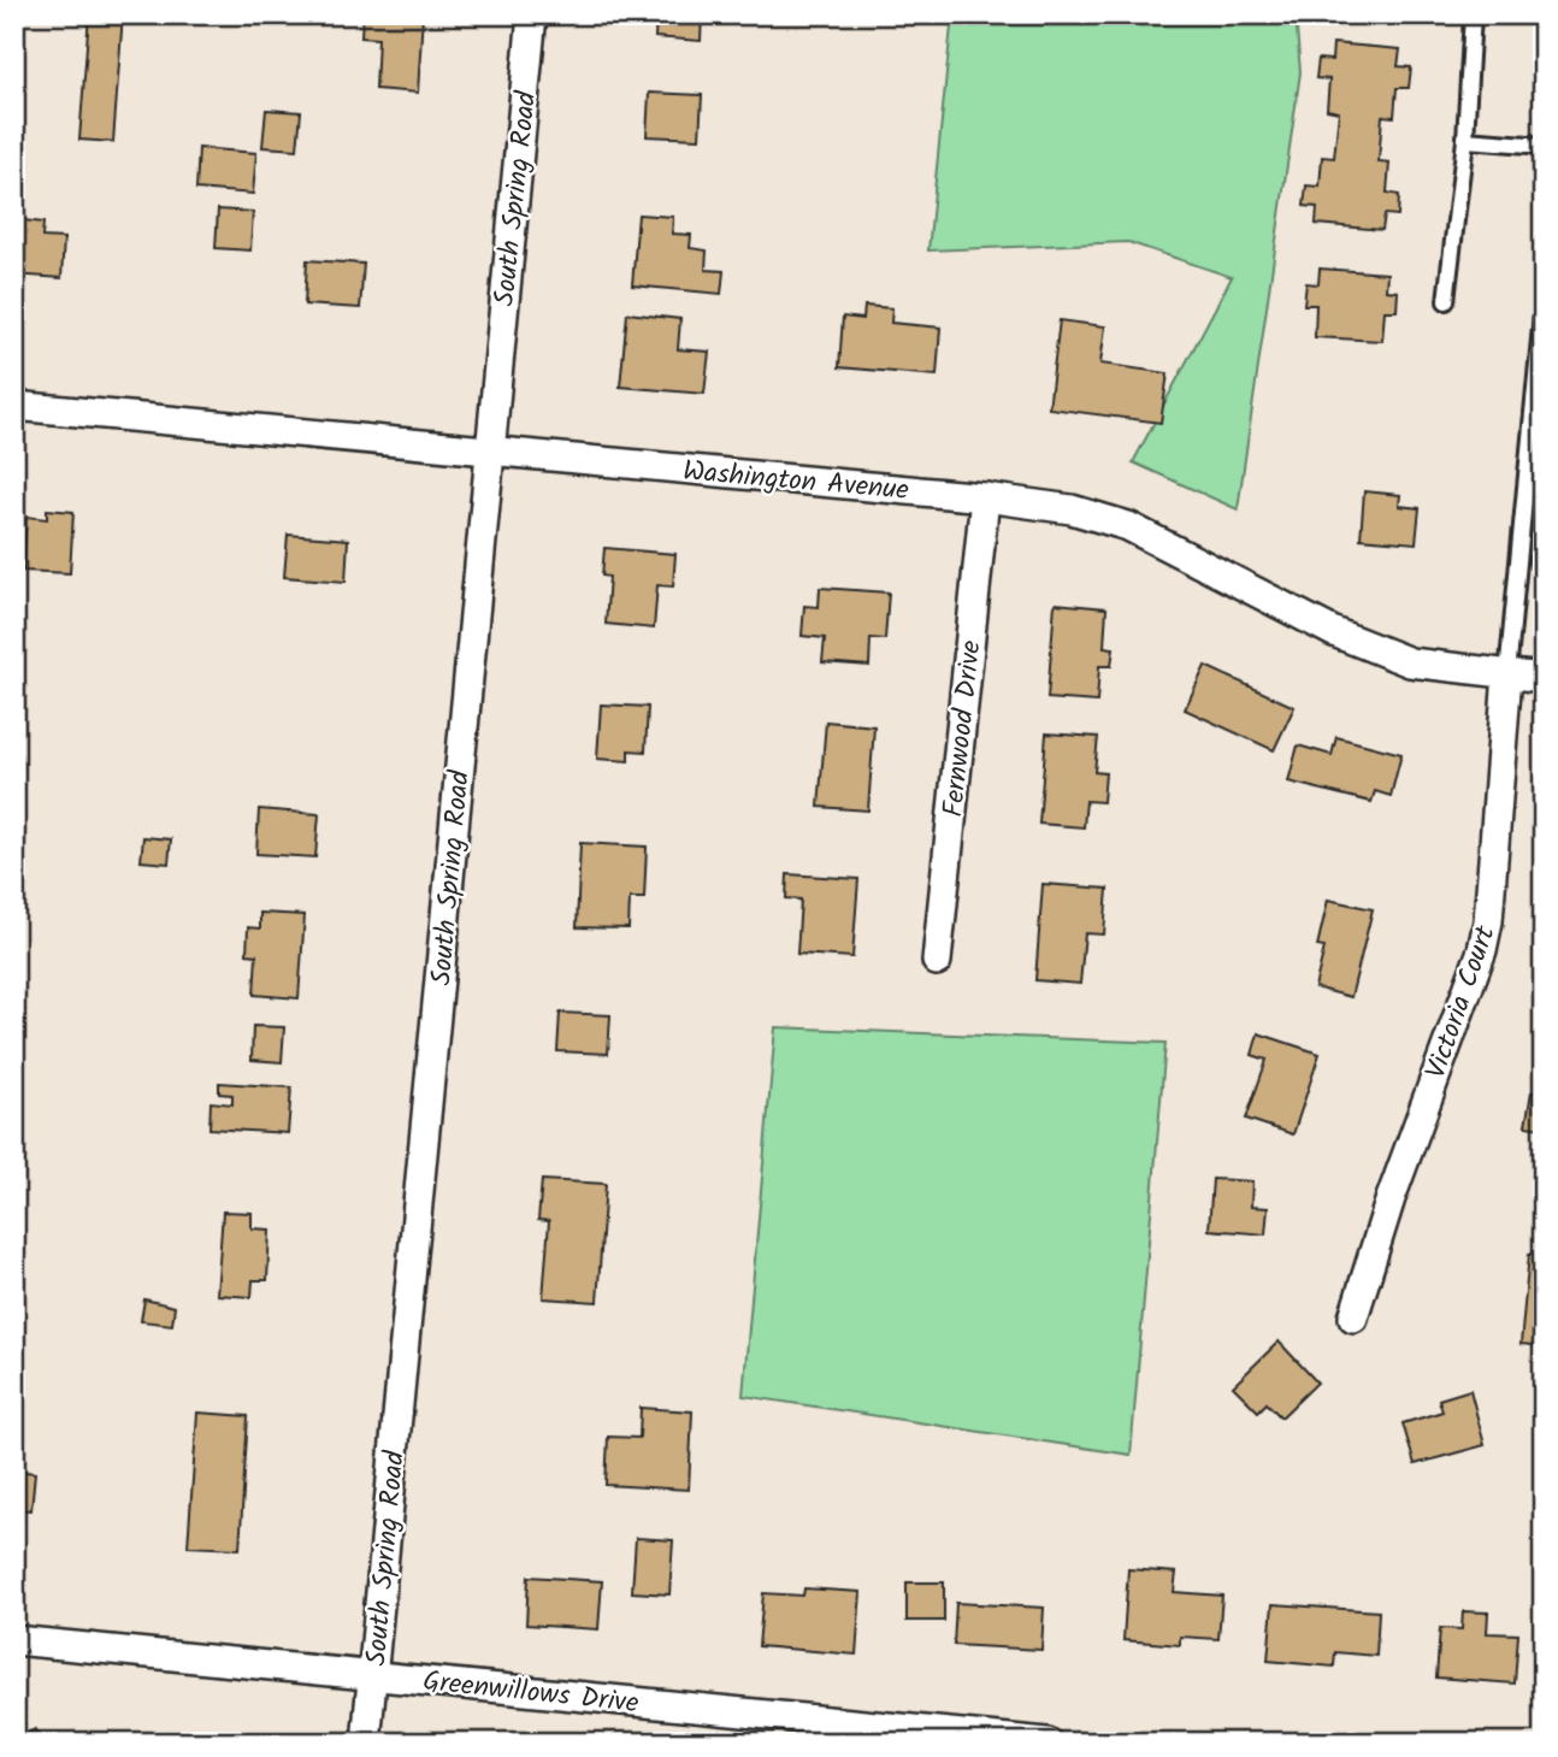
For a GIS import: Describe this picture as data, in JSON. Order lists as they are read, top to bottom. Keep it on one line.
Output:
{"streets":{"street":["South Spring Road","Washington Avenue","Fernwood Drive","Victoria Court","Greenwillows Drive"]},"crossings":[["South Spring Road","Washington Avenue"],["South Spring Road","Greenwillows Drive"],["Washington Avenue","Fernwood Drive"],["Washington Avenue","Victoria Court"]]}
